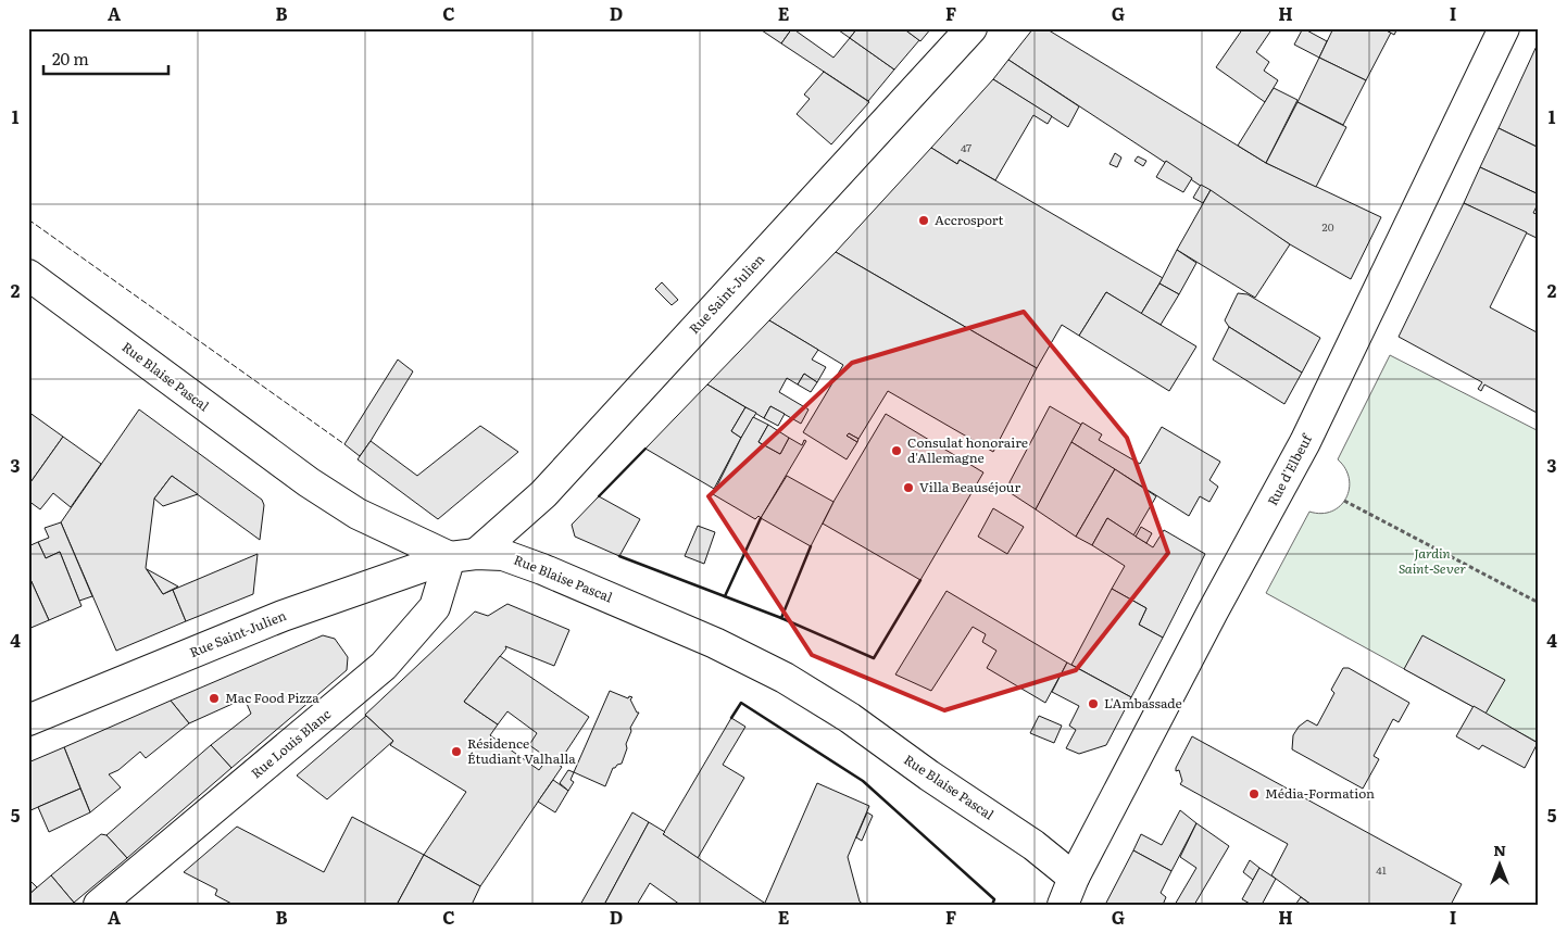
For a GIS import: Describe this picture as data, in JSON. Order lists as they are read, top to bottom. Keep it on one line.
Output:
{"streets":{"street":["Rue Saint-Julien","Rue Blaise Pascal","Rue d'Elbeuf","Rue Louis Blanc"]},"crossings":[["Rue Saint-Julien","Rue Blaise Pascal"],["Rue Saint-Julien","Rue Louis Blanc"],["Rue Blaise Pascal","Rue d'Elbeuf"],["Rue Blaise Pascal","Rue Louis Blanc"]],"parks":["Jardin Saint-Sever"],"places":["Accrosport","Consulat honoraire d'Allemagne","Villa Beauséjour","Mac Food Pizza","L'Ambassade","Résidence Étudiant Valhalla","Média-Formation"],"house_numbers":["47","20","41"],"scale_bar":"20 m","north":"top","grid":{"columns":["A","B","C","D","E","F","G","H","I"],"rows":["1","2","3","4","5"]}}
